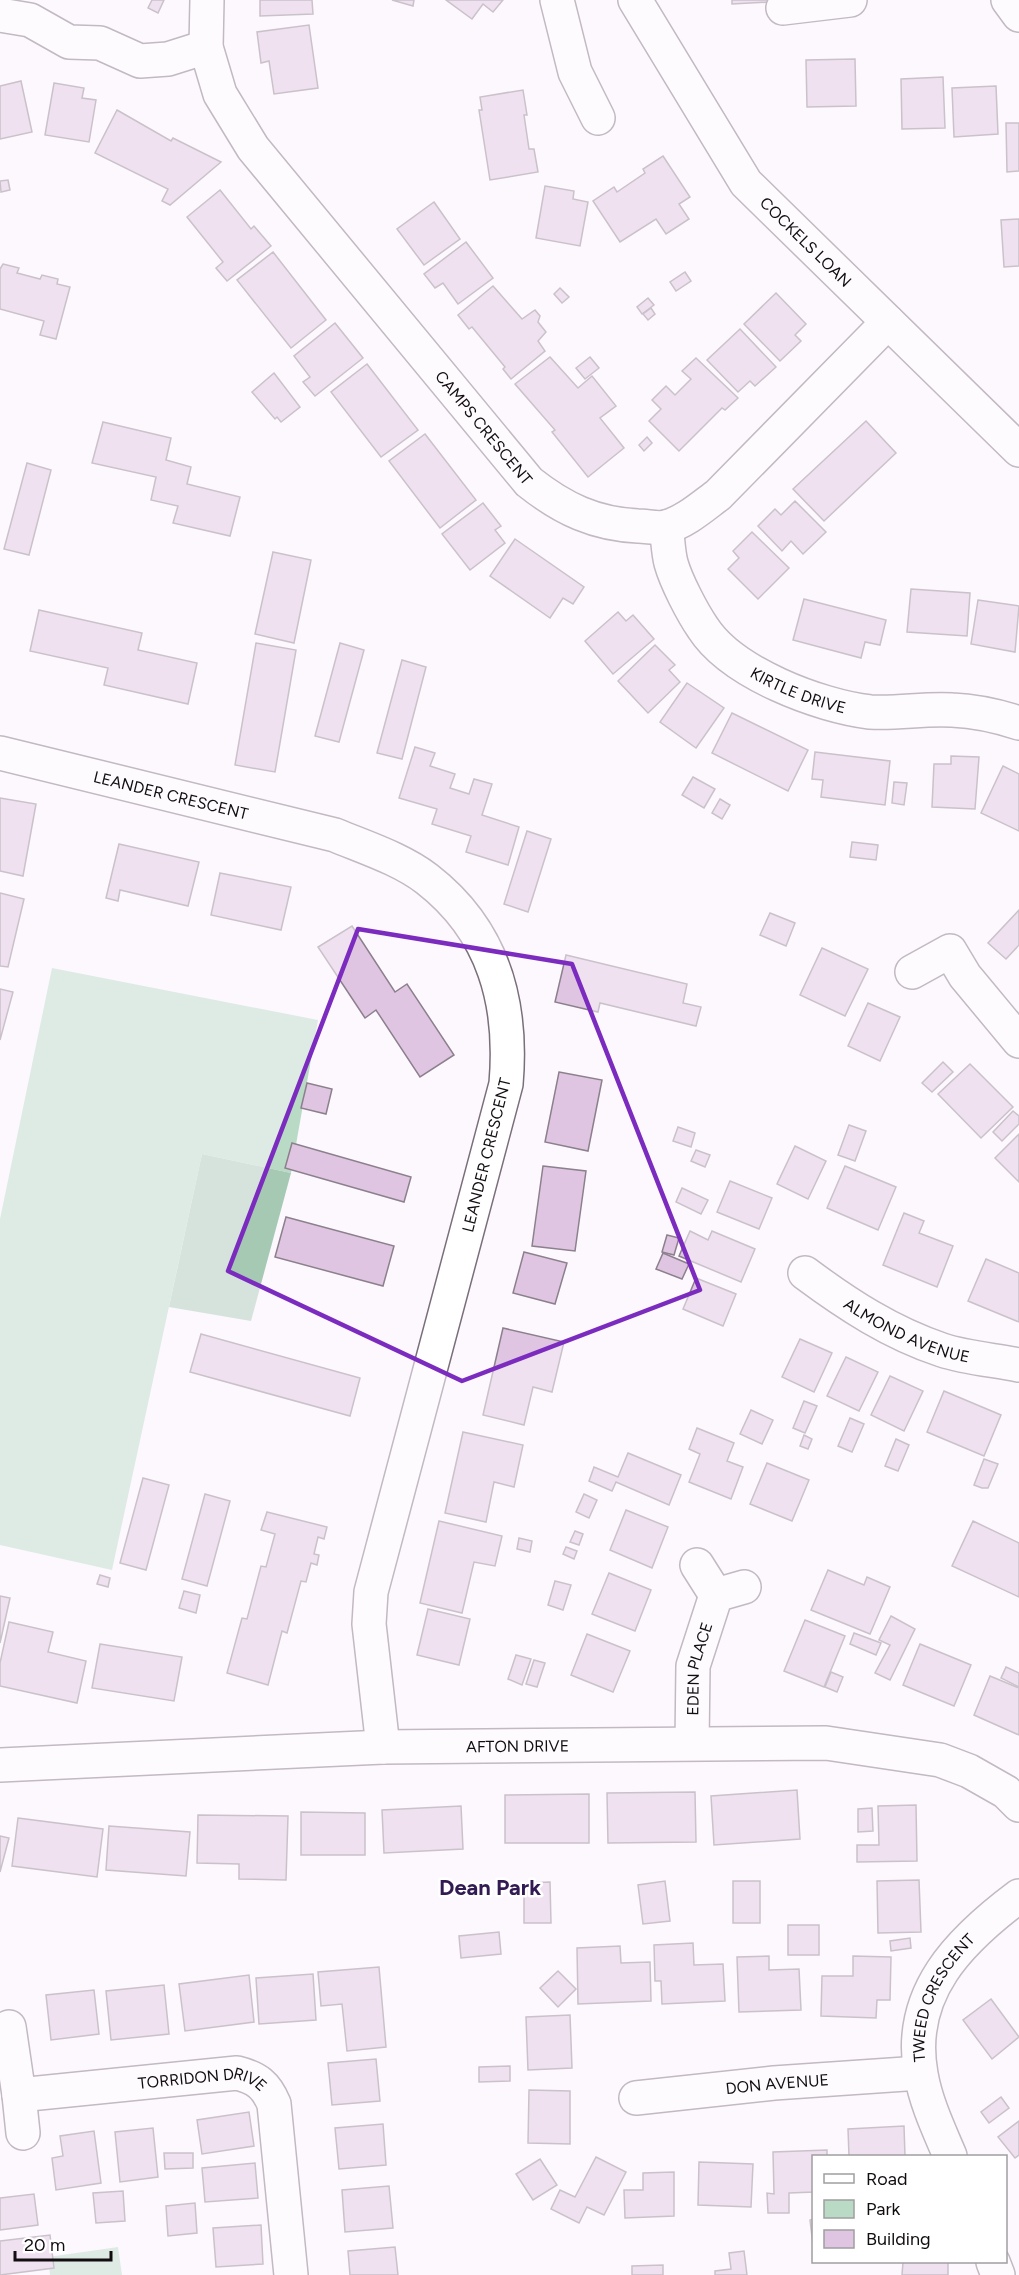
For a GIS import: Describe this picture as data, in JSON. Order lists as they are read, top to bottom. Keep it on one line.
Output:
{"streets":{"street":["COCKELS LOAN","CAMPS CRESCENT","KIRTLE DRIVE","LEANDER CRESCENT","ALMOND AVENUE","EDEN PLACE","AFTON DRIVE","TWEED CRESCENT","DON AVENUE","TORRIDON DRIVE"]},"crossings":[["CAMPS CRESCENT","KIRTLE DRIVE"],["LEANDER CRESCENT","AFTON DRIVE"],["EDEN PLACE","AFTON DRIVE"],["TWEED CRESCENT","DON AVENUE"]],"districts":["Dean Park"],"legend":["Road","Park","Building"],"scale_bar":"20 m"}
